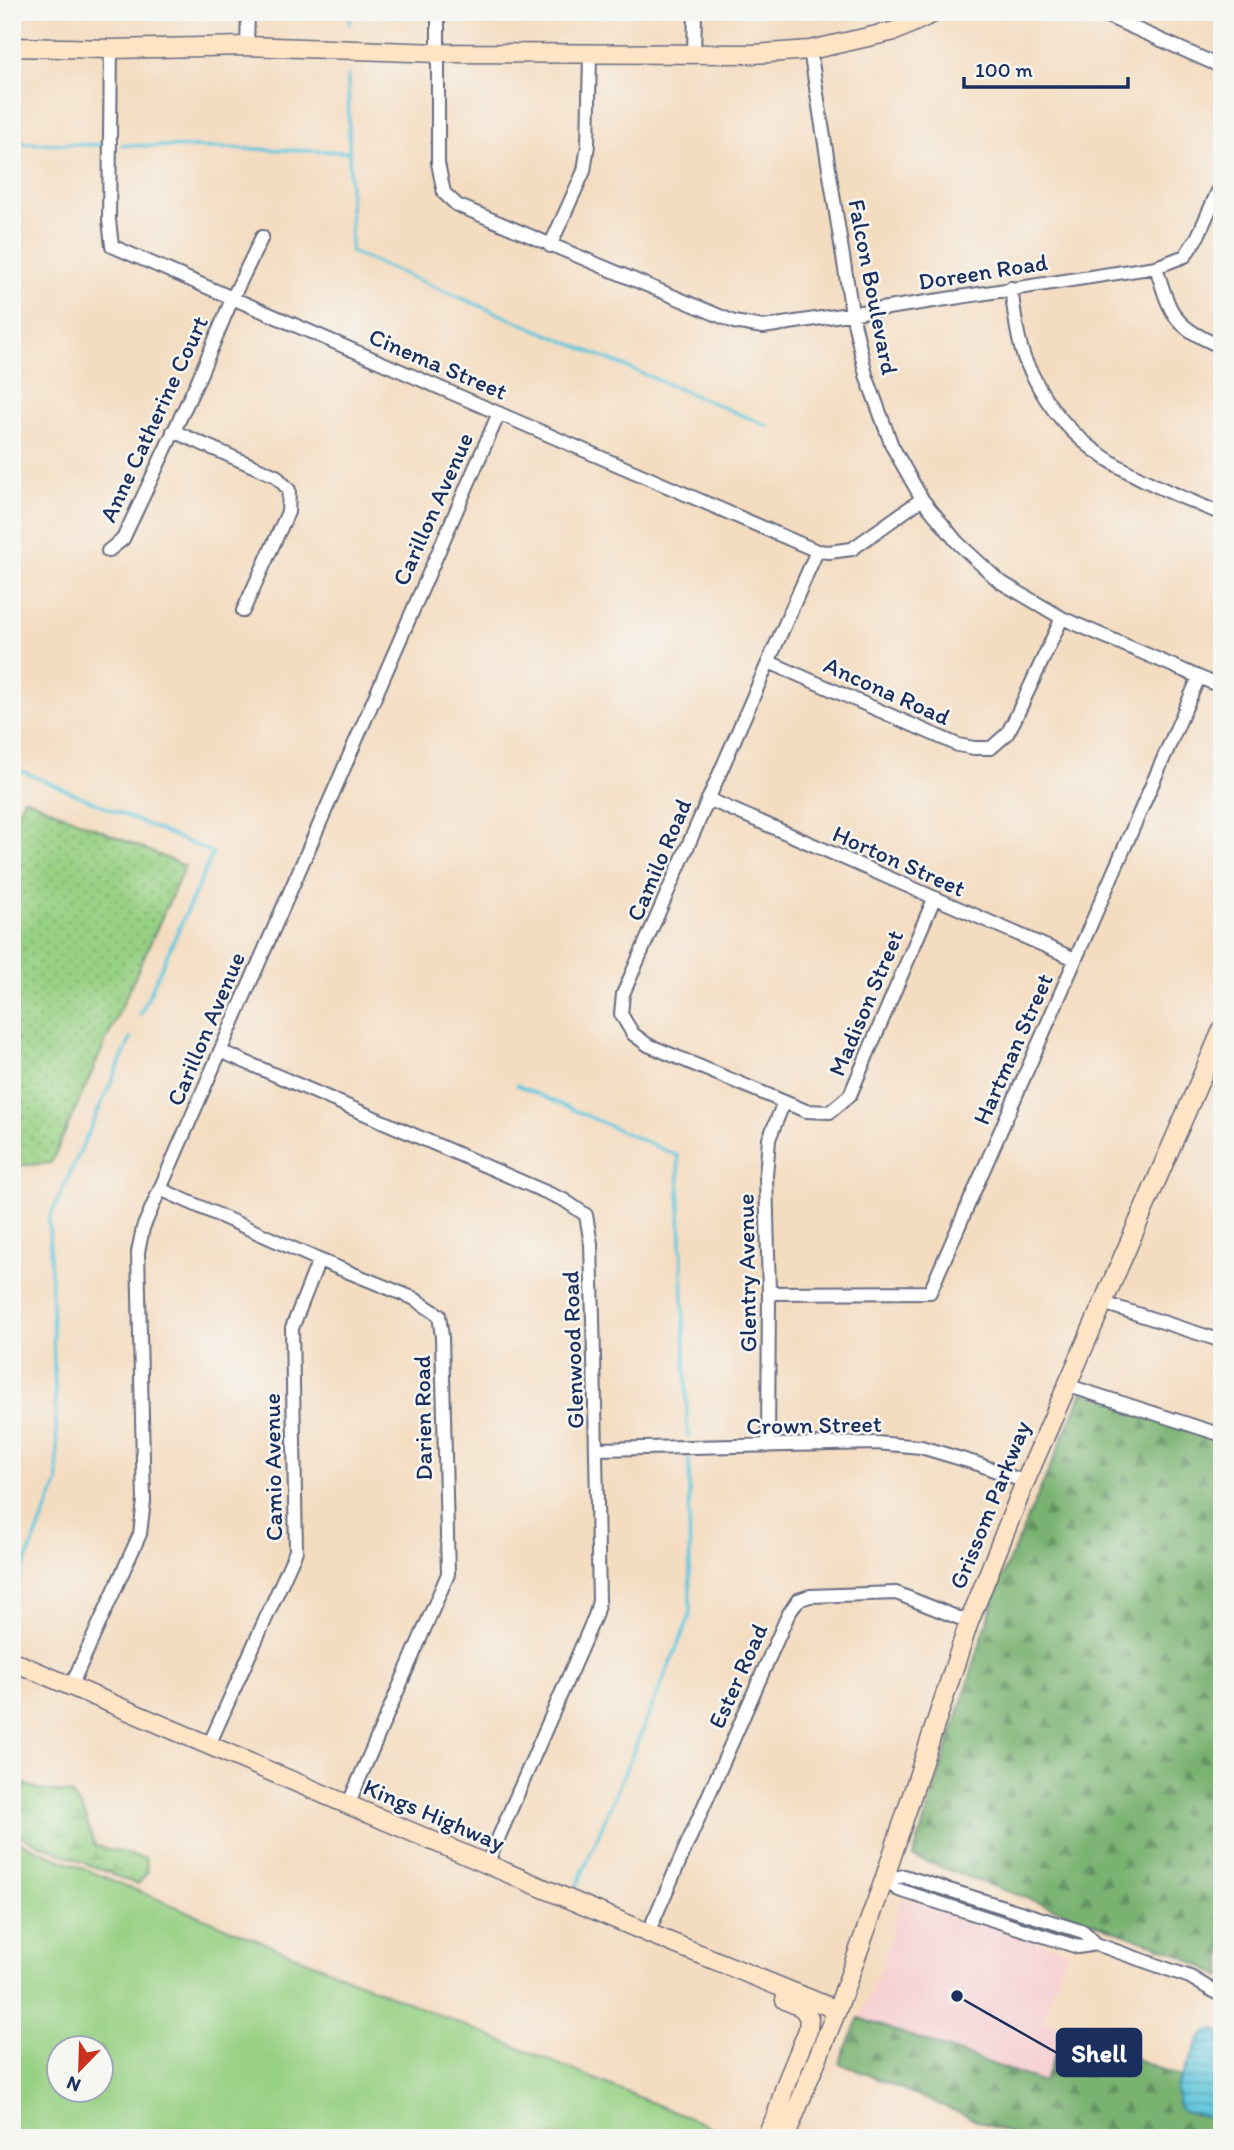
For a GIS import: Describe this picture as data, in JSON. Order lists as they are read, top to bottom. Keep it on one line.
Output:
{"streets":{"street":["Doreen Road","Falcon Boulevard","Cinema Street","Anne Catherine Court","Carillon Avenue","Ancona Road","Camilo Road","Horton Street","Madison Street","Hartman Street","Glentry Avenue","Glenwood Road","Darien Road","Crown Street","Camio Avenue","Grissom Parkway","Ester Road","Kings Highway"]},"crossings":[["Doreen Road","Falcon Boulevard"],["Falcon Boulevard","Cinema Street"],["Falcon Boulevard","Ancona Road"],["Falcon Boulevard","Hartman Street"],["Cinema Street","Anne Catherine Court"],["Cinema Street","Carillon Avenue"],["Cinema Street","Camilo Road"],["Carillon Avenue","Glenwood Road"],["Carillon Avenue","Darien Road"],["Carillon Avenue","Kings Highway"],["Ancona Road","Camilo Road"],["Camilo Road","Horton Street"],["Camilo Road","Madison Street"],["Camilo Road","Glentry Avenue"],["Horton Street","Madison Street"],["Horton Street","Hartman Street"],["Madison Street","Glentry Avenue"],["Hartman Street","Glentry Avenue"],["Glentry Avenue","Crown Street"],["Glenwood Road","Crown Street"],["Glenwood Road","Kings Highway"],["Darien Road","Camio Avenue"],["Darien Road","Kings Highway"],["Crown Street","Grissom Parkway"],["Camio Avenue","Kings Highway"],["Grissom Parkway","Ester Road"],["Grissom Parkway","Kings Highway"],["Ester Road","Kings Highway"]],"places":["Shell"],"scale_bar":"100 m","north":"bottom left"}
